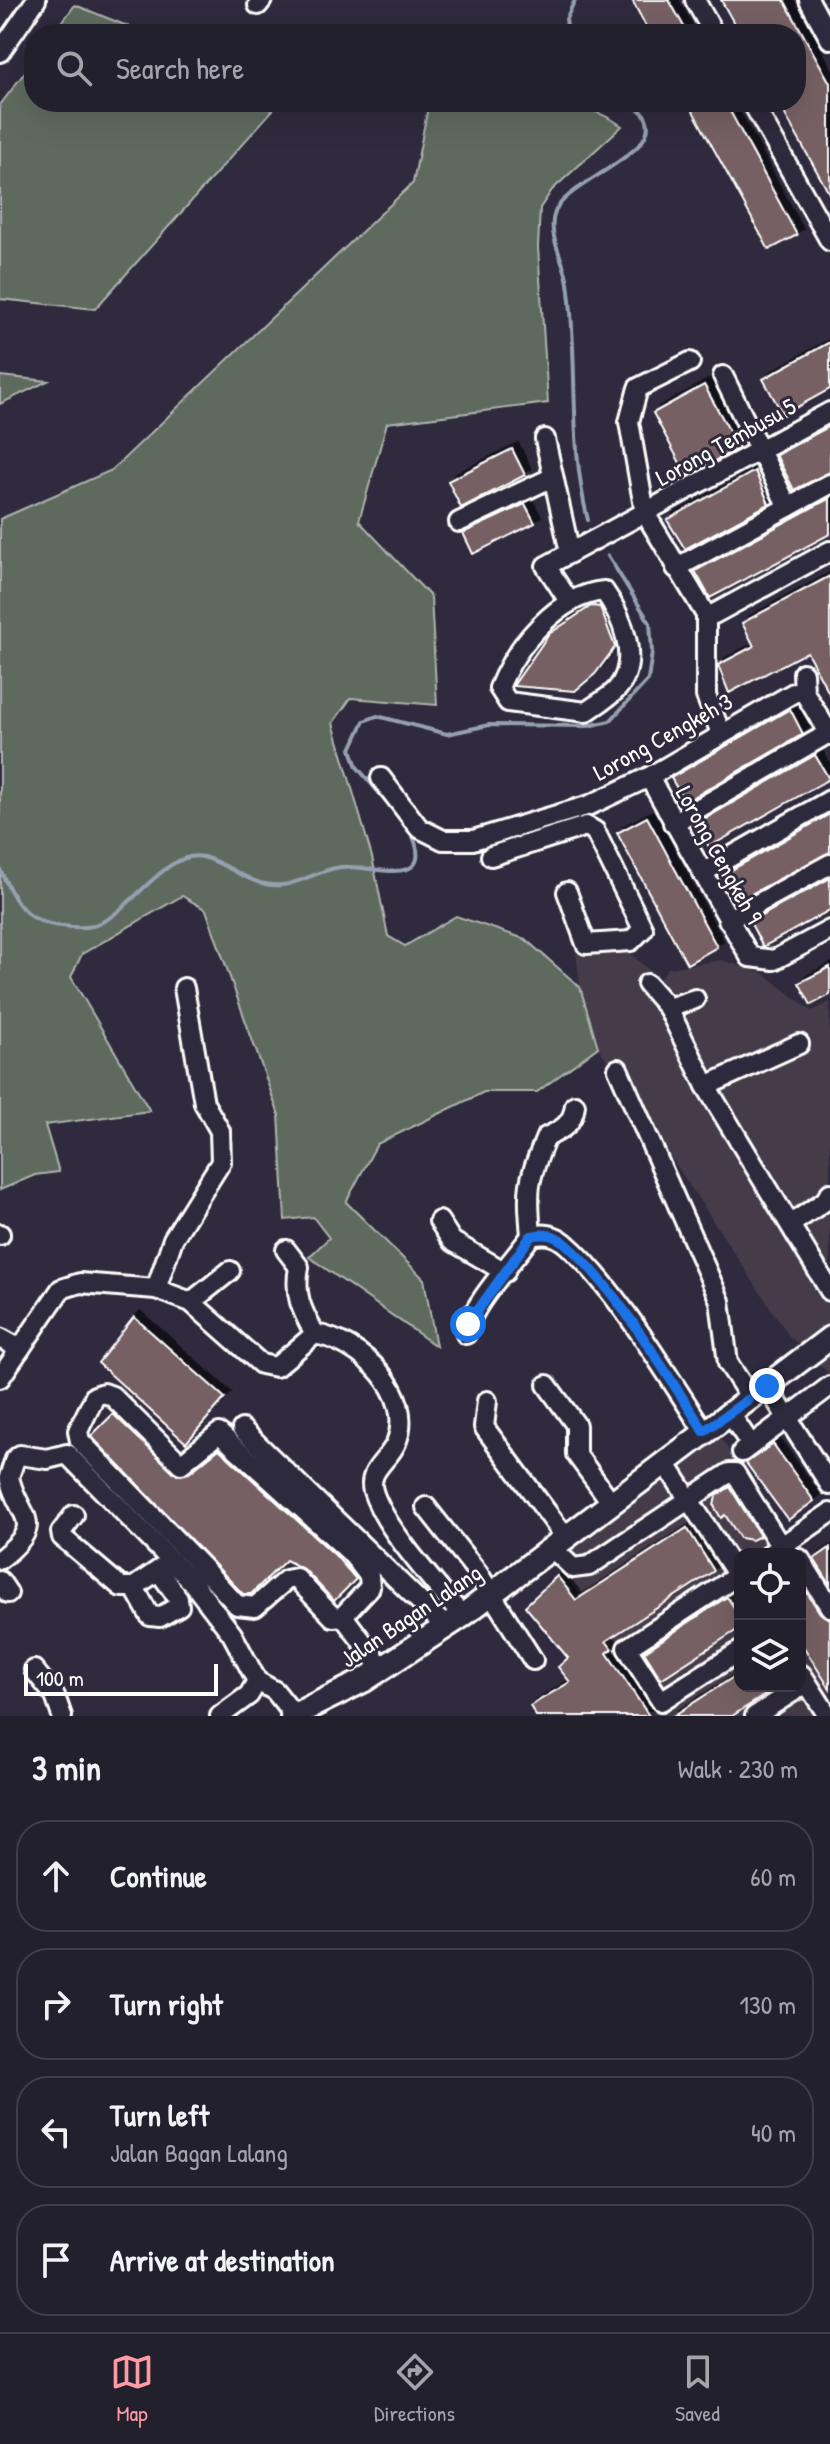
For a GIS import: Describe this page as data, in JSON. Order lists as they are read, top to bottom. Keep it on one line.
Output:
{"streets":{"main road":["Jalan Bagan Lalang"],"street":["Lorong Tembusu 5","Lorong Cengkeh 3","Lorong Cengkeh 9"]},"crossings":[["Lorong Cengkeh 3","Lorong Cengkeh 9"]],"scale_bar":"100 m","page":{"search":"Search here","scale":"100 m","heading":["3 min","Walk · 230 m"],"list":[["Continue","60 m"],["Turn right","130 m"],["Turn left","Jalan Bagan Lalang","40 m"],"Arrive at destination"],"nav":["Map","Directions","Saved"]}}
